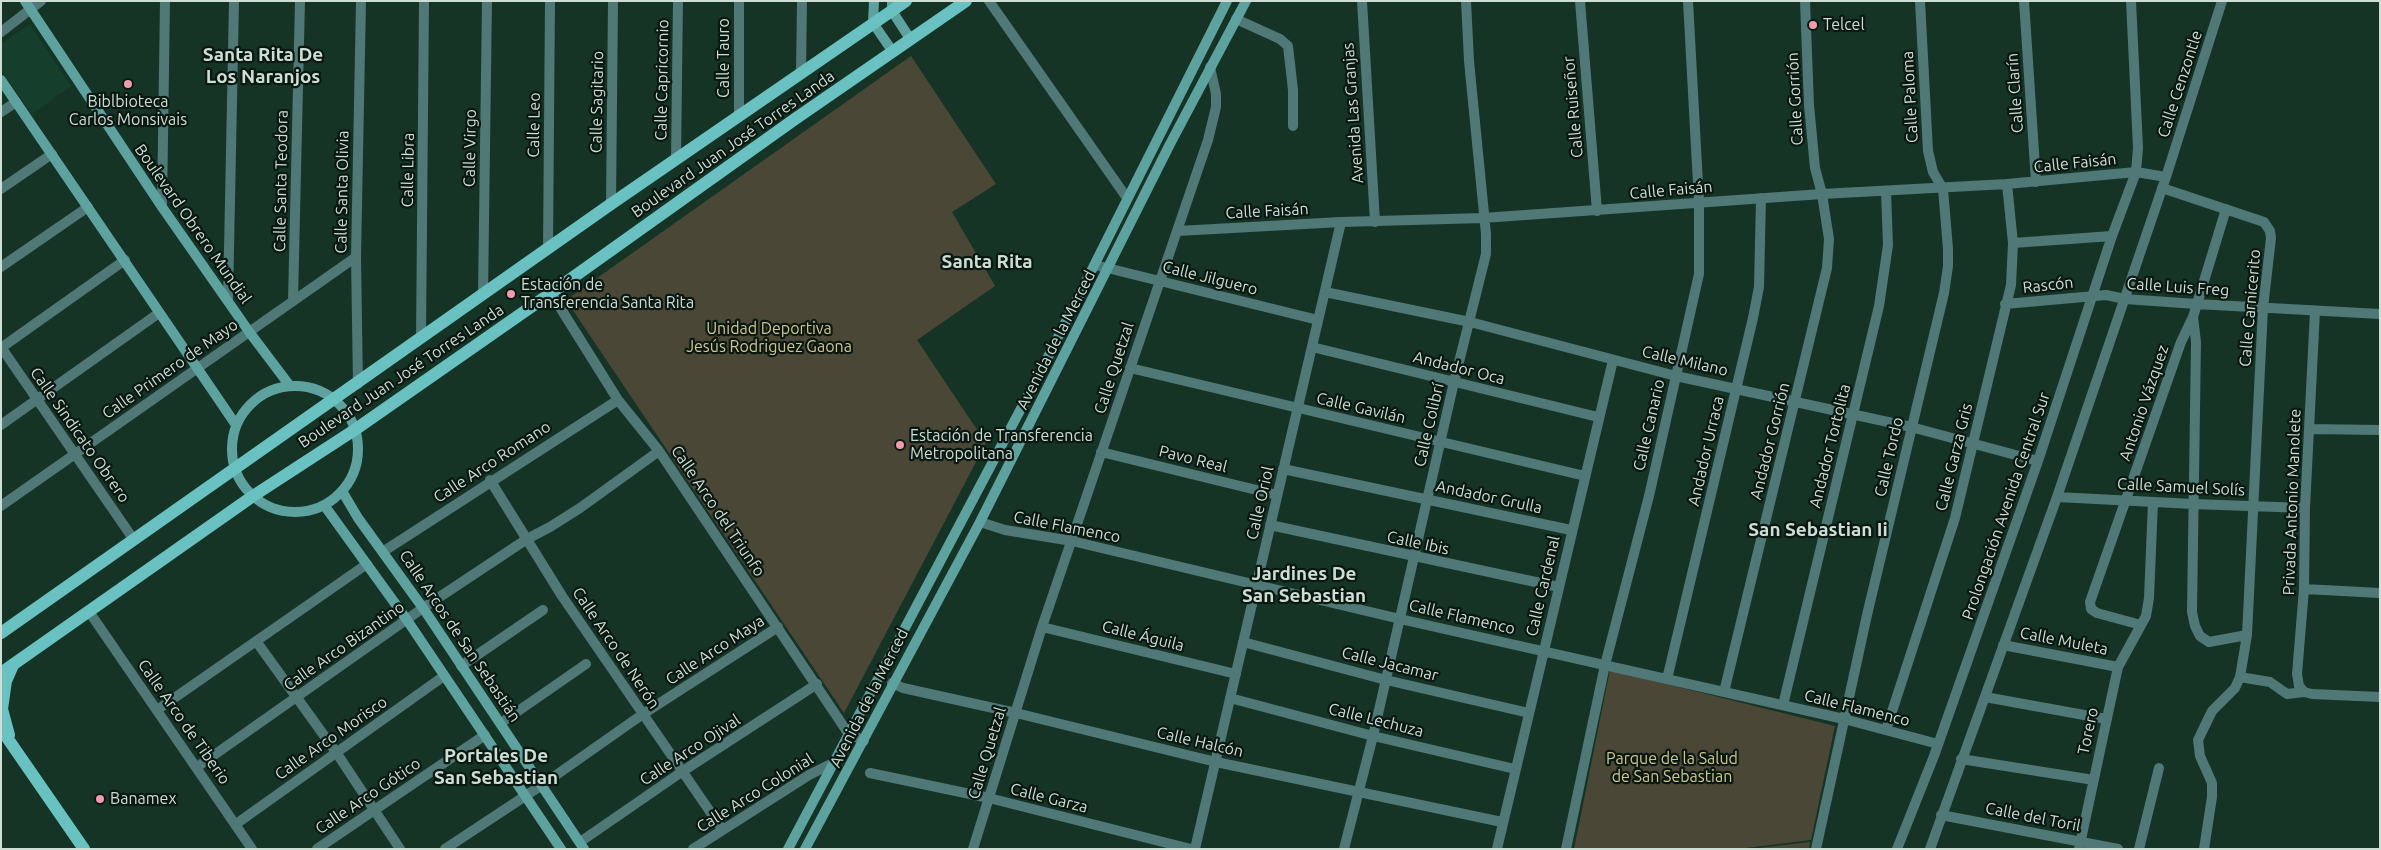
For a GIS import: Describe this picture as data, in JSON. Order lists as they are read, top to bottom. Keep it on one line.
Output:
{"streets":{"main road":["Boulevard Juan José Torres Landa"],"street":["Calle Tauro","Calle Capricornio","Calle Cenzontle","Calle Clarín","Calle Paloma","Calle Gorrión","Calle Sagitario","Calle Ruiseñor","Avenida Las Granjas","Calle Leo","Calle Virgo","Calle Faisán","Calle Libra","Calle Santa Teodora","Calle Santa Olivia","Boulevard Obrero Mundial","Calle Jilguero","Rascón","Calle Luis Freg","Calle Carnicerito","Avenida de la Merced","Calle Milano","Calle Quetzal","Andador Oca","Calle Primero de Mayo","Antonio Vázquez","Calle Gavilán","Calle Colibrí","Calle Canario","Calle Sindicato Obrero","Andador Gorrión","Andador Tortolita","Andador Urraca","Calle Tordo","Calle Garza Gris","Pavo Real","Calle Arco Romano","Calle Samuel Solís","Andador Grulla","Privada Antonio Manolete","Calle Oriol","Prolongación Avenida Central Sur","Calle Arco del Triunfo","Calle Flamenco","Calle Ibis","Calle Cardenal","Calle Arcos de San Sebastián","Calle Águila","Calle Muleta","Calle Arco Bizantino","Calle Arco de Nerón","Calle Arco Maya","Calle Jacamar","Calle Lechuza","Calle Arco de Tiberio","Torero","Calle Arco Morisco","Calle Halcón","Calle Arco Ojival","Calle Arco Colonial","Calle Arco Gótico","Calle Garza","Calle del Toril"]},"crossings":[["Calle Tauro","Boulevard Juan José Torres Landa"],["Calle Capricornio","Boulevard Juan José Torres Landa"],["Calle Cenzontle","Calle Faisán"],["Calle Cenzontle","Prolongación Avenida Central Sur"],["Calle Clarín","Calle Faisán"],["Calle Paloma","Calle Faisán"],["Calle Paloma","Calle Tordo"],["Calle Gorrión","Calle Faisán"],["Calle Gorrión","Andador Gorrión"],["Calle Sagitario","Boulevard Juan José Torres Landa"],["Calle Ruiseñor","Calle Faisán"],["Avenida Las Granjas","Calle Faisán"],["Calle Leo","Boulevard Juan José Torres Landa"],["Boulevard Juan José Torres Landa","Calle Virgo"],["Boulevard Juan José Torres Landa","Calle Libra"],["Boulevard Juan José Torres Landa","Calle Santa Olivia"],["Boulevard Juan José Torres Landa","Calle Sindicato Obrero"],["Boulevard Juan José Torres Landa","Calle Arco del Triunfo"],["Boulevard Juan José Torres Landa","Calle Arco de Tiberio"],["Calle Faisán","Calle Quetzal"],["Calle Faisán","Calle Colibrí"],["Calle Faisán","Calle Canario"],["Calle Faisán","Andador Gorrión"],["Calle Faisán","Andador Tortolita"],["Calle Faisán","Andador Urraca"],["Calle Faisán","Calle Tordo"],["Calle Faisán","Calle Garza Gris"],["Calle Faisán","Calle Oriol"],["Calle Faisán","Prolongación Avenida Central Sur"],["Calle Santa Teodora","Calle Primero de Mayo"],["Calle Santa Olivia","Calle Primero de Mayo"],["Boulevard Obrero Mundial","Calle Primero de Mayo"],["Calle Jilguero","Avenida de la Merced"],["Calle Jilguero","Calle Quetzal"],["Calle Jilguero","Calle Oriol"],["Rascón","Calle Luis Freg"],["Rascón","Calle Garza Gris"],["Rascón","Prolongación Avenida Central Sur"],["Calle Luis Freg","Calle Carnicerito"],["Calle Luis Freg","Antonio Vázquez"],["Calle Luis Freg","Privada Antonio Manolete"],["Calle Luis Freg","Prolongación Avenida Central Sur"],["Calle Carnicerito","Antonio Vázquez"],["Calle Carnicerito","Calle Samuel Solís"],["Avenida de la Merced","Calle Quetzal"],["Avenida de la Merced","Calle Arco del Triunfo"],["Avenida de la Merced","Calle Flamenco"],["Avenida de la Merced","Calle Halcón"],["Avenida de la Merced","Calle Arco Colonial"],["Calle Milano","Calle Colibrí"],["Calle Milano","Calle Canario"],["Calle Milano","Andador Gorrión"],["Calle Milano","Andador Tortolita"],["Calle Milano","Andador Urraca"],["Calle Milano","Calle Tordo"],["Calle Milano","Calle Garza Gris"],["Calle Milano","Calle Oriol"],["Calle Milano","Prolongación Avenida Central Sur"],["Calle Milano","Calle Cardenal"],["Calle Quetzal","Calle Gavilán"],["Calle Quetzal","Pavo Real"],["Calle Quetzal","Calle Flamenco"],["Calle Quetzal","Calle Águila"],["Calle Quetzal","Calle Halcón"],["Calle Quetzal","Calle Garza"],["Andador Oca","Calle Colibrí"],["Andador Oca","Calle Oriol"],["Andador Oca","Calle Cardenal"],["Calle Primero de Mayo","Calle Sindicato Obrero"],["Antonio Vázquez","Calle Samuel Solís"],["Antonio Vázquez","Torero"],["Calle Gavilán","Calle Colibrí"],["Calle Gavilán","Calle Oriol"],["Calle Gavilán","Calle Cardenal"],["Calle Colibrí","Andador Grulla"],["Calle Colibrí","Calle Flamenco"],["Calle Colibrí","Calle Ibis"],["Calle Colibrí","Calle Jacamar"],["Calle Colibrí","Calle Lechuza"],["Calle Colibrí","Calle Halcón"],["Calle Canario","Calle Flamenco"],["Andador Gorrión","Calle Flamenco"],["Andador Tortolita","Calle Flamenco"],["Andador Urraca","Calle Flamenco"],["Calle Tordo","Calle Flamenco"],["Calle Garza Gris","Calle Flamenco"],["Pavo Real","Calle Oriol"],["Calle Arco Romano","Calle Arco del Triunfo"],["Calle Arco Romano","Calle Arcos de San Sebastián"],["Calle Arco Romano","Calle Arco de Nerón"],["Calle Samuel Solís","Privada Antonio Manolete"],["Calle Samuel Solís","Torero"],["Andador Grulla","Calle Oriol"],["Andador Grulla","Calle Cardenal"],["Calle Oriol","Calle Flamenco"],["Calle Oriol","Calle Ibis"],["Calle Oriol","Calle Águila"],["Calle Oriol","Calle Jacamar"],["Calle Oriol","Calle Lechuza"],["Calle Oriol","Calle Halcón"],["Prolongación Avenida Central Sur","Calle Flamenco"],["Calle Arco del Triunfo","Calle Arco Bizantino"],["Calle Arco del Triunfo","Calle Arco Maya"],["Calle Arco del Triunfo","Calle Arco Ojival"],["Calle Flamenco","Calle Cardenal"],["Calle Ibis","Calle Cardenal"],["Calle Cardenal","Calle Jacamar"],["Calle Cardenal","Calle Lechuza"],["Calle Cardenal","Calle Halcón"],["Calle Arcos de San Sebastián","Calle Arco Bizantino"],["Calle Arcos de San Sebastián","Calle Arco Maya"],["Calle Arcos de San Sebastián","Calle Arco Ojival"],["Calle Muleta","Torero"],["Calle Arco Bizantino","Calle Arco de Nerón"],["Calle Arco Bizantino","Calle Arco de Tiberio"],["Calle Arco de Nerón","Calle Arco Maya"],["Calle Arco de Nerón","Calle Arco Ojival"],["Calle Arco de Nerón","Calle Arco Colonial"],["Calle Arco de Tiberio","Calle Arco Morisco"],["Torero","Calle del Toril"]],"districts":["Santa Rita De Los Naranjos","Santa Rita","San Sebastian Ii","Jardines De San Sebastian","Portales De San Sebastian"],"parks":["Unidad Deportiva Jesús Rodriguez Gaona","Parque de la Salud de San Sebastian"],"places":["Telcel","Biblbioteca Carlos Monsivais","Estación de Transferencia Santa Rita","Estación de Transferencia Metropolitana","Banamex"]}
